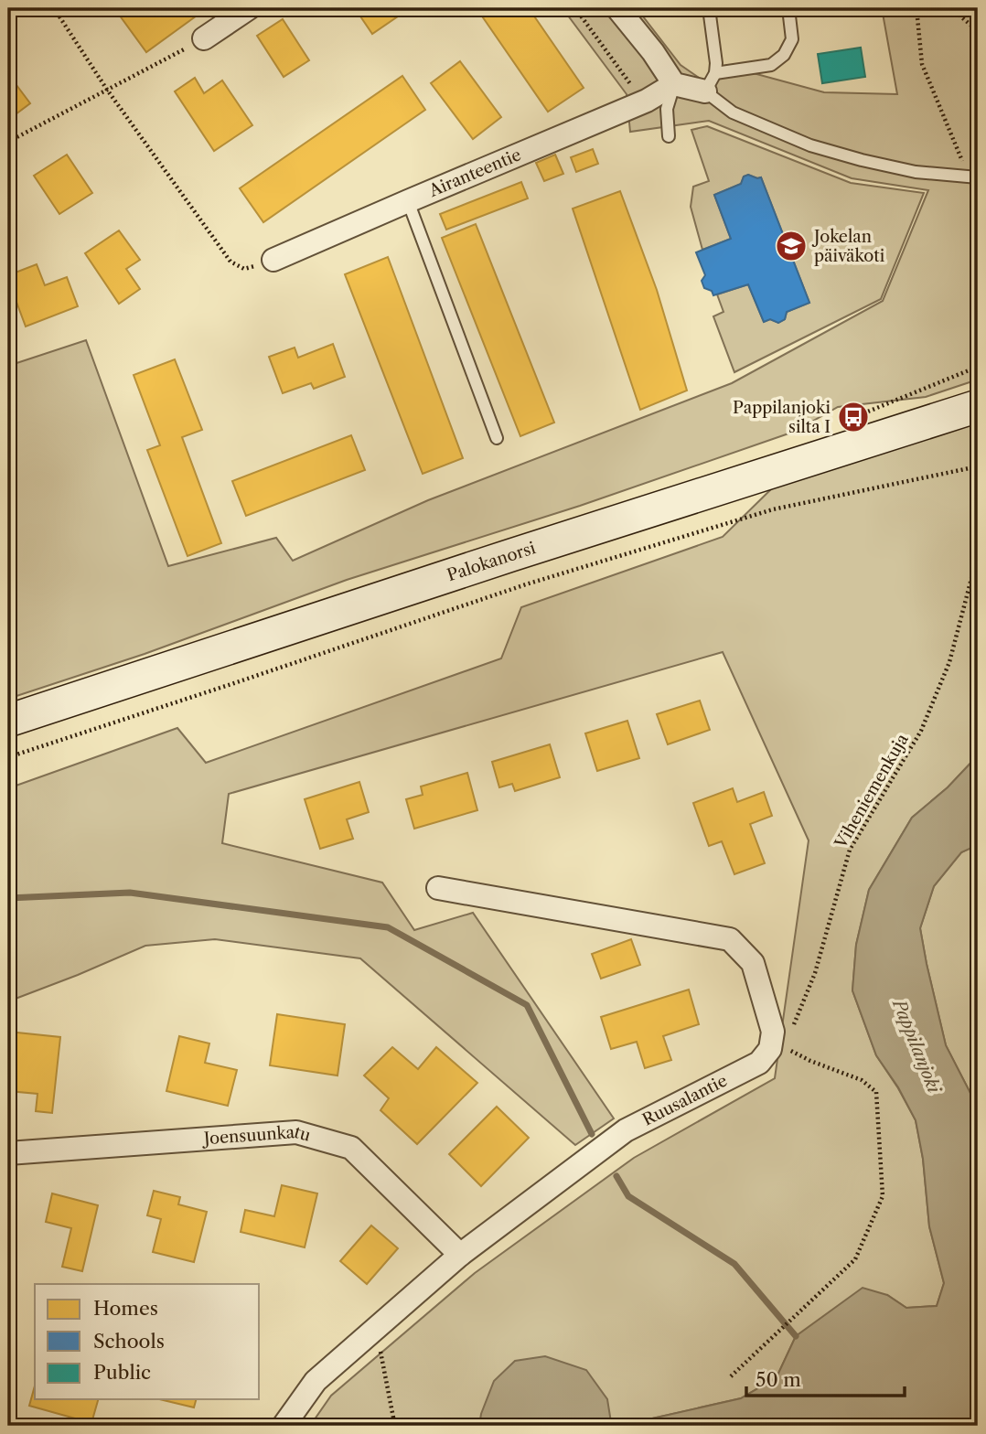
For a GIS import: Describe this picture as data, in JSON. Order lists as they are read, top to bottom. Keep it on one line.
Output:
{"streets":{"main road":["Palokanorsi"],"street":["Airanteentie","Ruusalantie","Joensuunkatu"],"path":["Viheniemenkuja"]},"crossings":[["Ruusalantie","Joensuunkatu"]],"water":["Pappilanjoki"],"places":{"school or university":["Jokelan päiväkoti"],"bus stop":["Pappilanjoki silta I"]},"legend":["Homes","Schools","Public"],"scale_bar":"50 m"}
